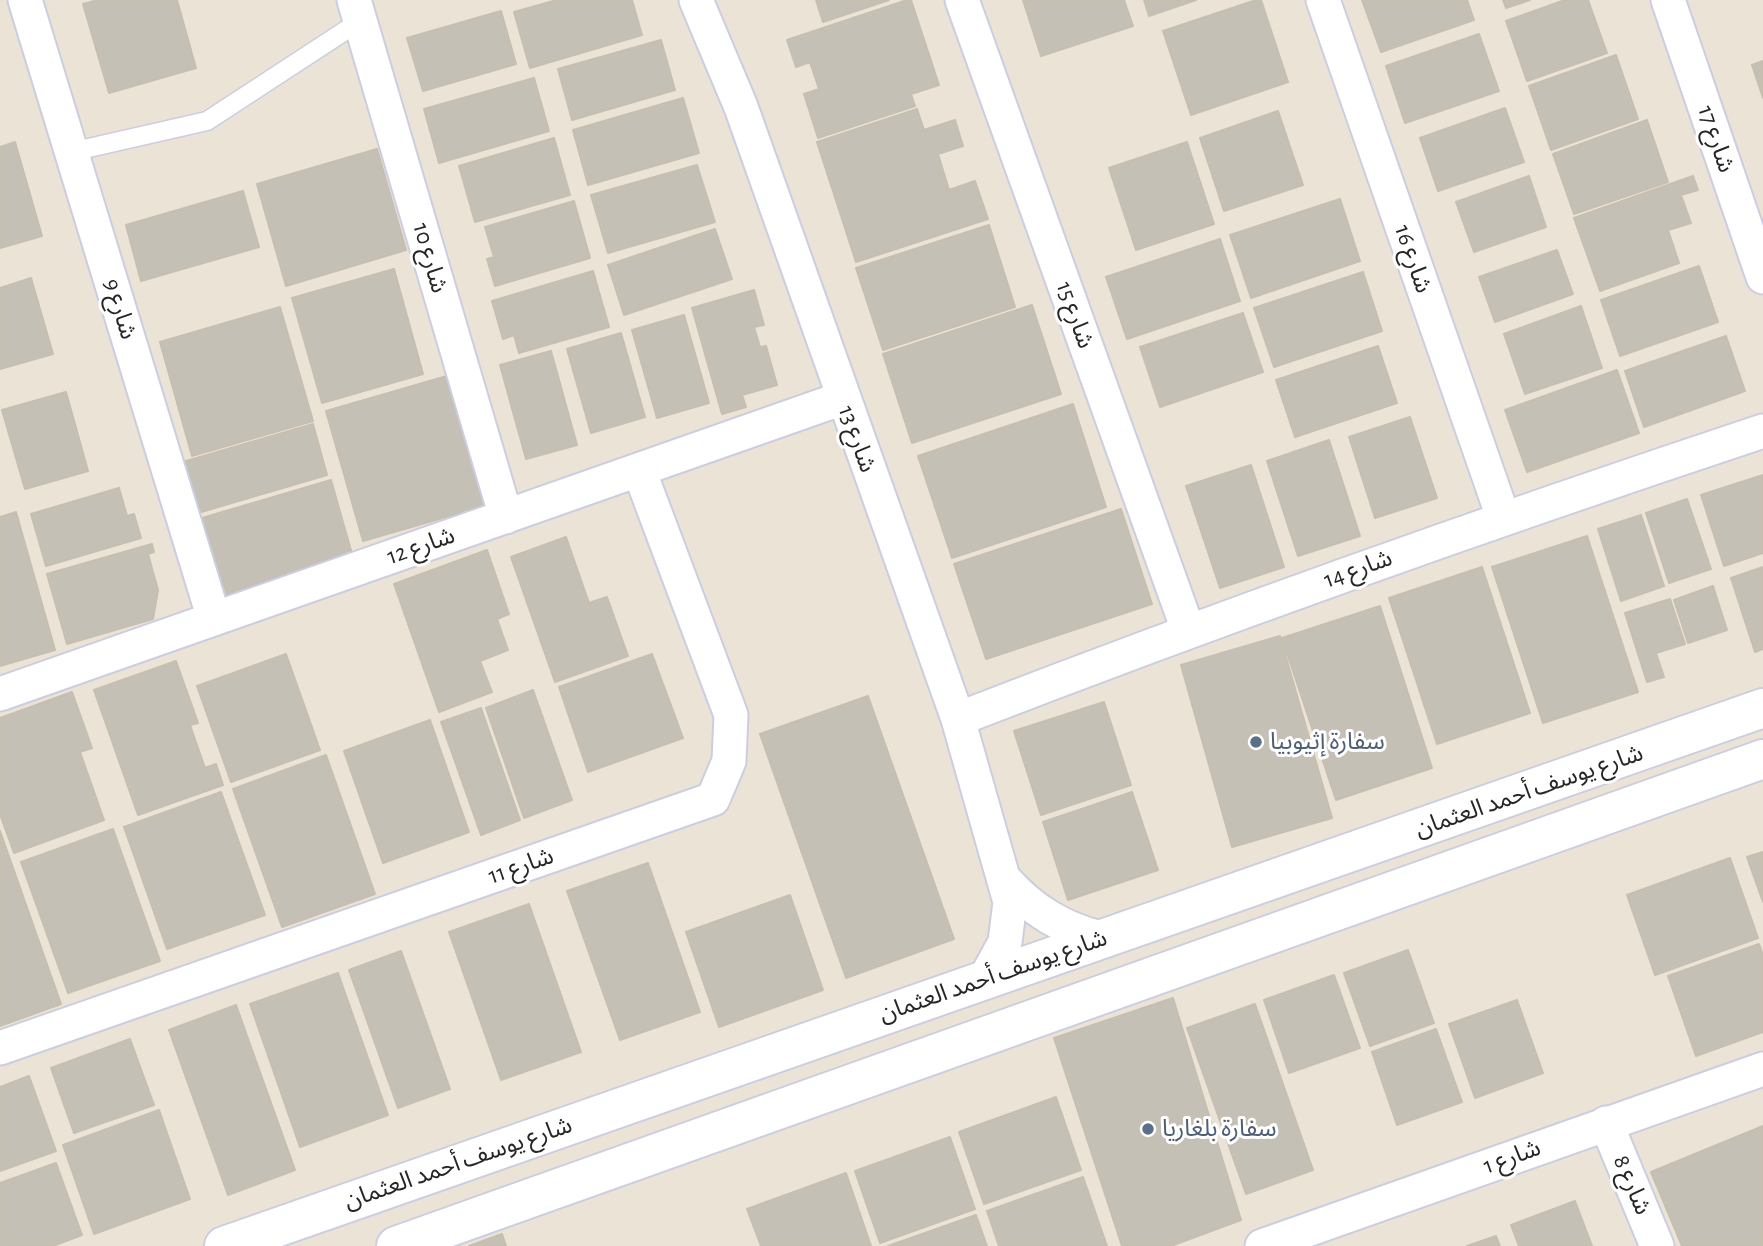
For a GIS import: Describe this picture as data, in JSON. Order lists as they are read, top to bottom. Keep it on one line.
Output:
{"streets":{"street":["شارع 17","شارع 10","شارع 16","شارع 9","شارع 15","شارع 13","شارع 12","شارع 14","شارع يوسف أحمد العثمان","شارع 11","شارع 1","شارع 8"]},"crossings":[["شارع 10","شارع 12"],["شارع 16","شارع 14"],["شارع 9","شارع 12"],["شارع 15","شارع 14"],["شارع 13","شارع 12"],["شارع 13","شارع 14"],["شارع 13","شارع يوسف أحمد العثمان"],["شارع 12","شارع 11"],["شارع 1","شارع 8"]],"places":["سفارة إثيوبيا","سفارة بلغاريا"]}
